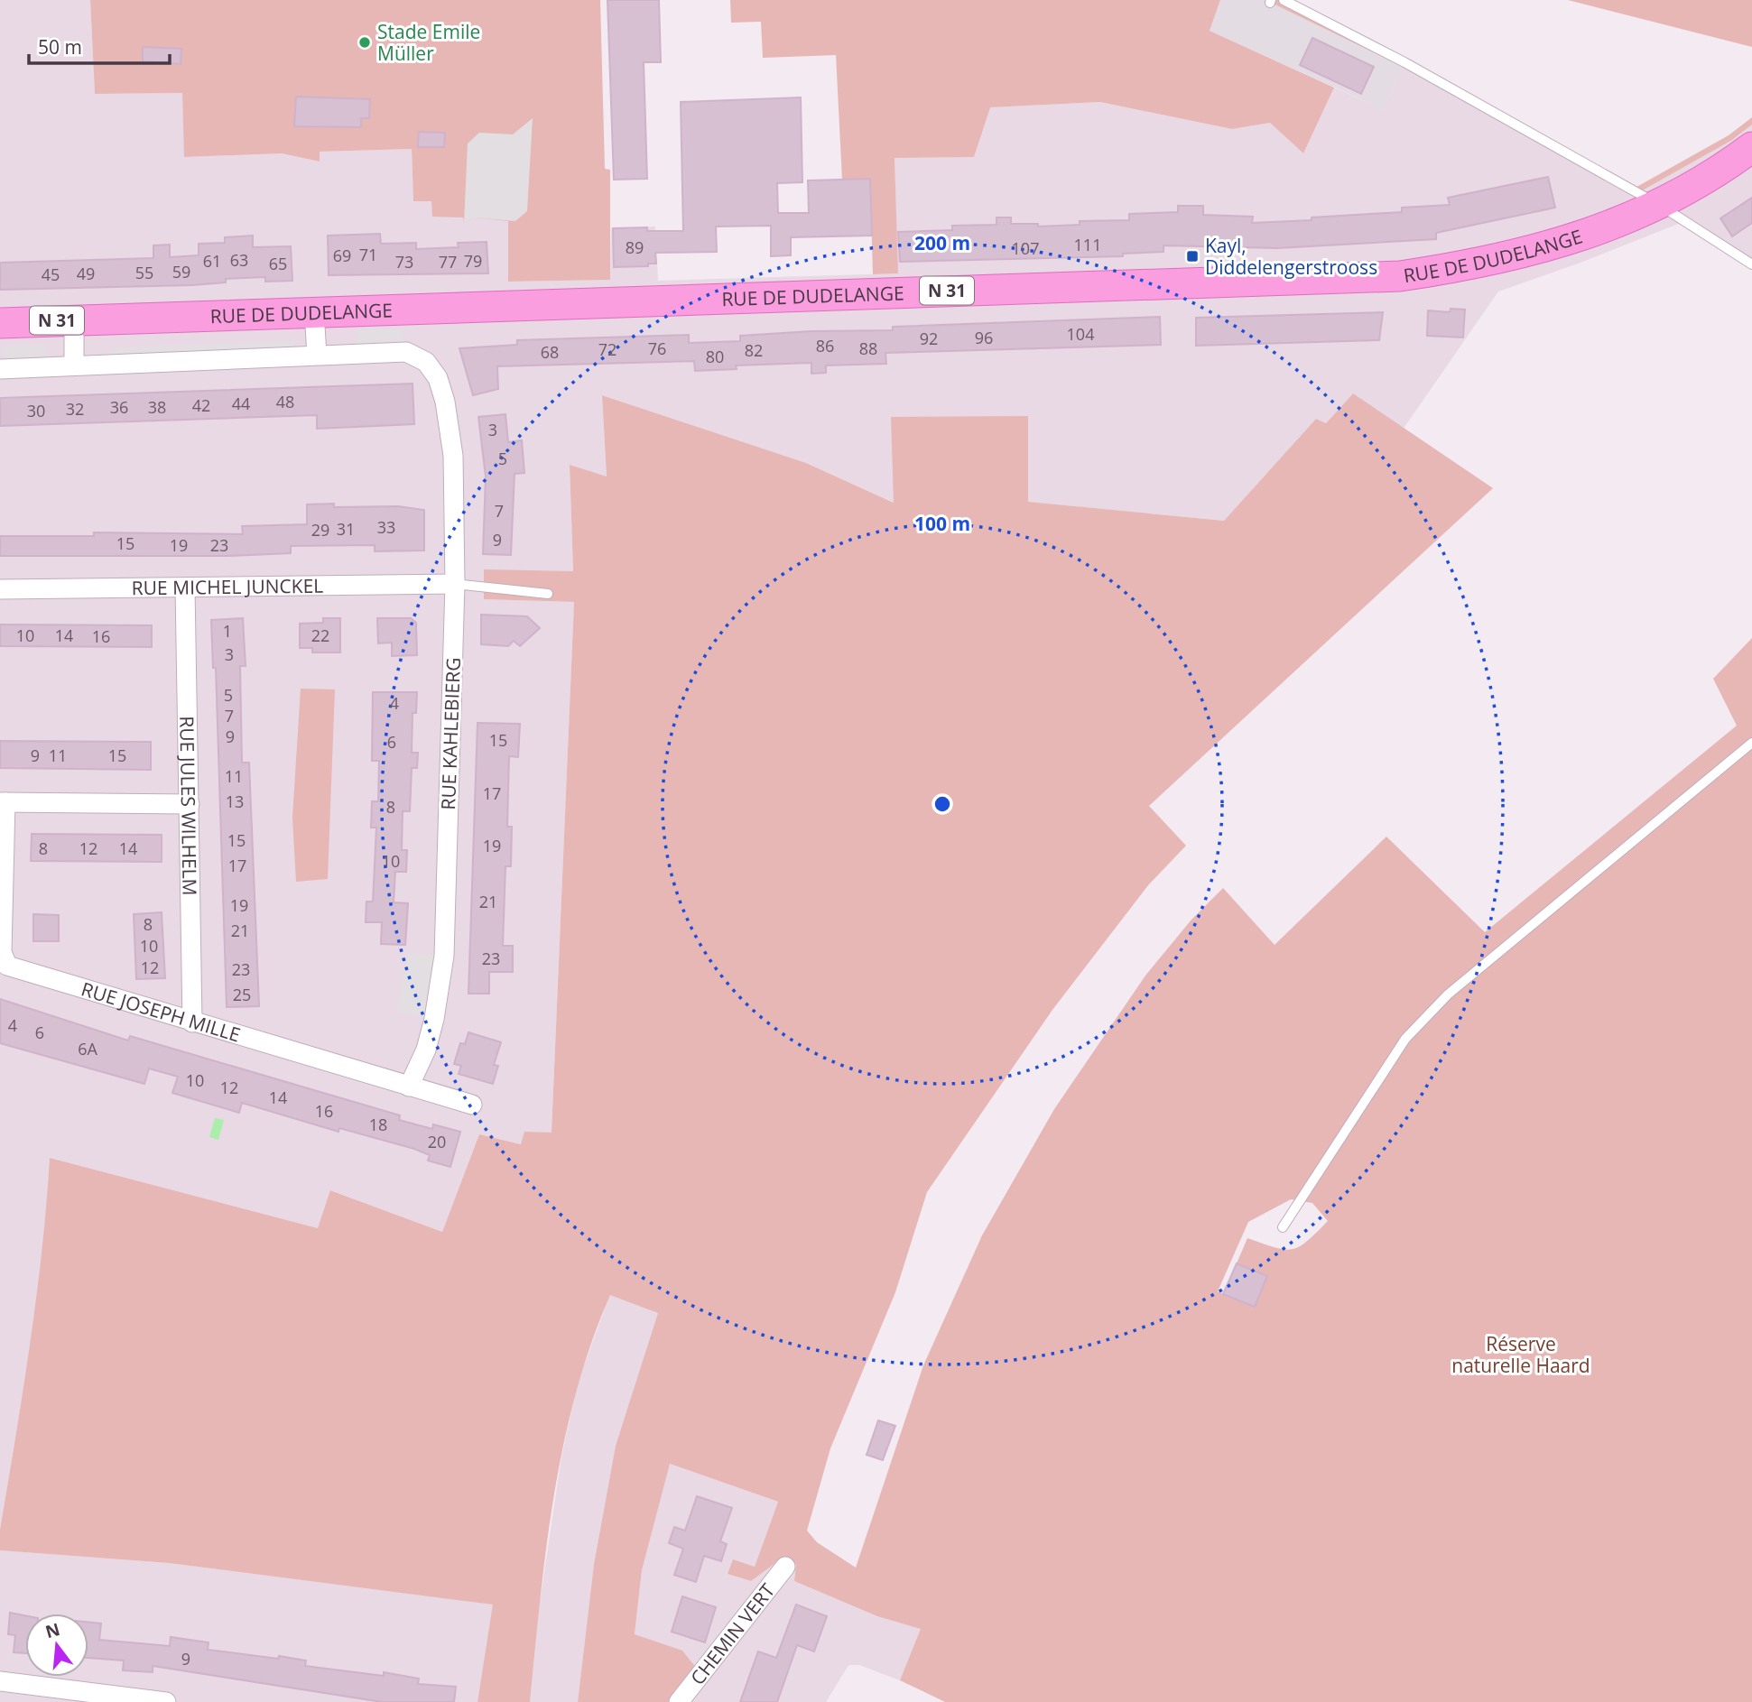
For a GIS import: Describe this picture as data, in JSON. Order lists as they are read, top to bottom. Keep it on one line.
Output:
{"streets":{"main road":["RUE DE DUDELANGE","N 31"],"street":["RUE MICHEL JUNCKEL","RUE KAHLEBIERG","RUE JULES WILHELM","RUE JOSEPH MILLE","CHEMIN VERT"]},"crossings":[["RUE MICHEL JUNCKEL","RUE KAHLEBIERG"],["RUE MICHEL JUNCKEL","RUE JULES WILHELM"],["RUE KAHLEBIERG","RUE JOSEPH MILLE"],["RUE JULES WILHELM","RUE JOSEPH MILLE"]],"parks":["Réserve naturelle Haard"],"places":{"other":["Stade Emile Müller"],"transit":["Kayl, Diddelengerstrooss"]},"house_numbers":["111","89","107","71","69","63","61","79","73","77","65","59","55","49","45","104","96","92","86","76","88","72","82","68","80","48","44","42","36","38","32","30","3","5","7","33","31","29","9","15","19","23","1","10","14","22","16","3","5","4","7","9","15","6","9","11","15","11","17","13","8","15","19","8","12","14","10","17","21","19","8","21","10","23","12","23","25","4","6","6A","10","12","14","16","18","20","9"],"scale_bar":"50 m","north":"top","rings":["200 m","100 m"]}
